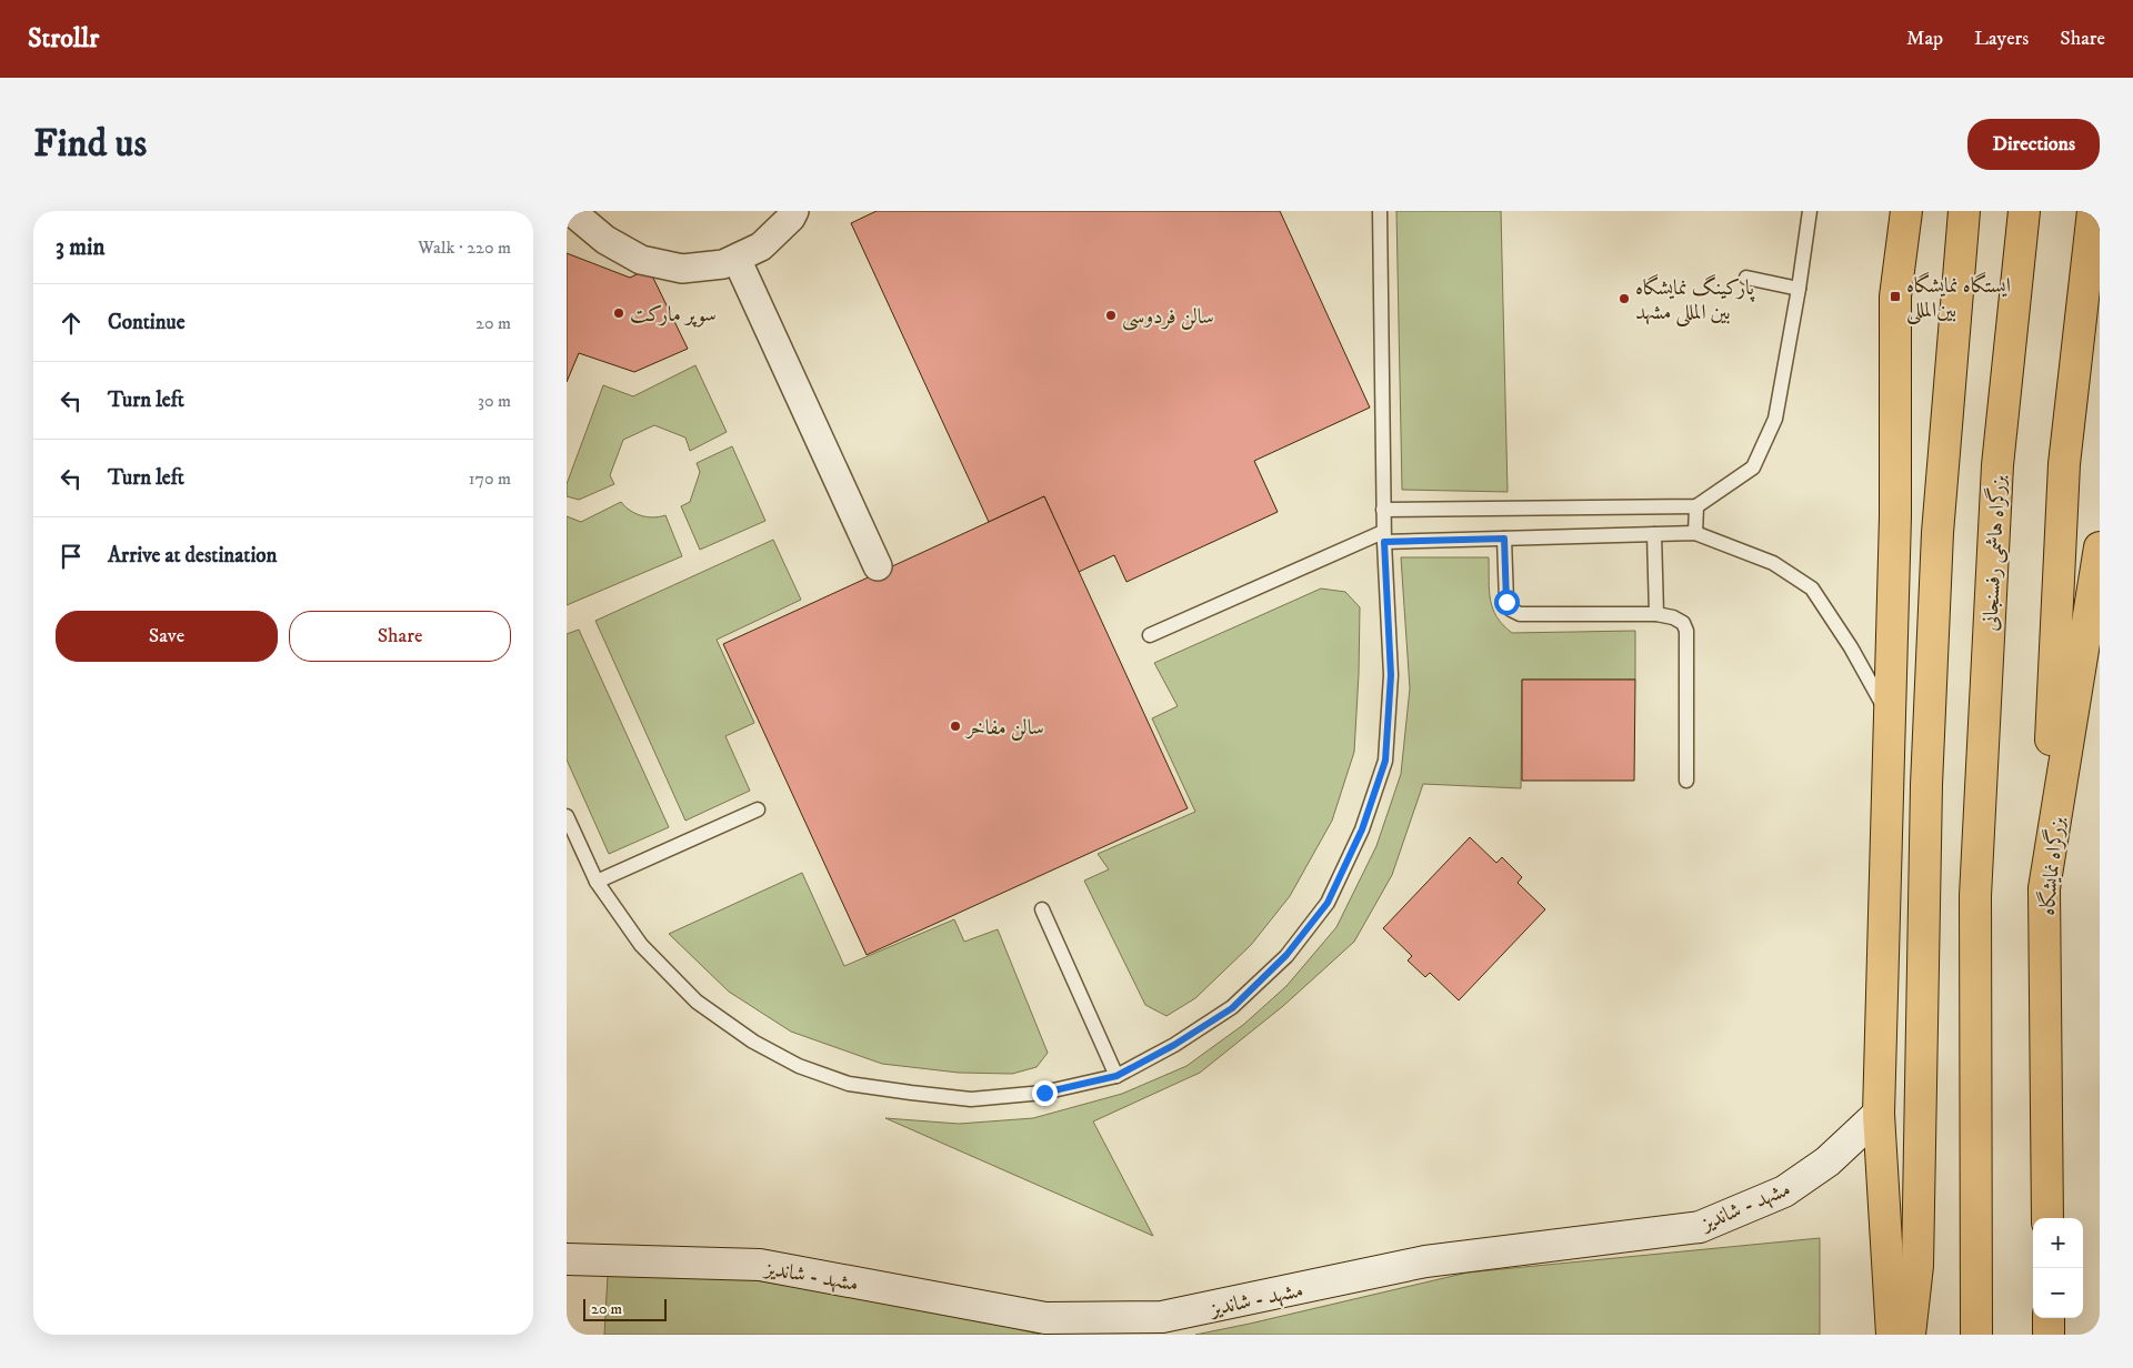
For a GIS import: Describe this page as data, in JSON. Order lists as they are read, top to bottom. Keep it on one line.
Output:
{"streets":{"highway":["بزرگراه هاشمی رفسنجانی","بزرگراه نمایشگاه"],"main road":["مشهد - شاندیز"]},"places":{"transit":["ایستگاه نمایشگاه بین‌المللی"],"other":["پارکینگ نمایشگاه بین المللی مشهد","سوپر مارکت","سالن فردوسی","سالن مفاخر"]},"scale_bar":"20 m","page":{"header":"Strollr","nav":["Map","Layers","Share"],"buttons":["Directions",["Save","Share"]],"title":"Find us","heading":["3 min","Walk · 220 m"],"list":[["Continue","20 m"],["Turn left","30 m"],["Turn left","170 m"],"Arrive at destination"],"map_buttons":["+","−"],"scale":"20 m"}}
